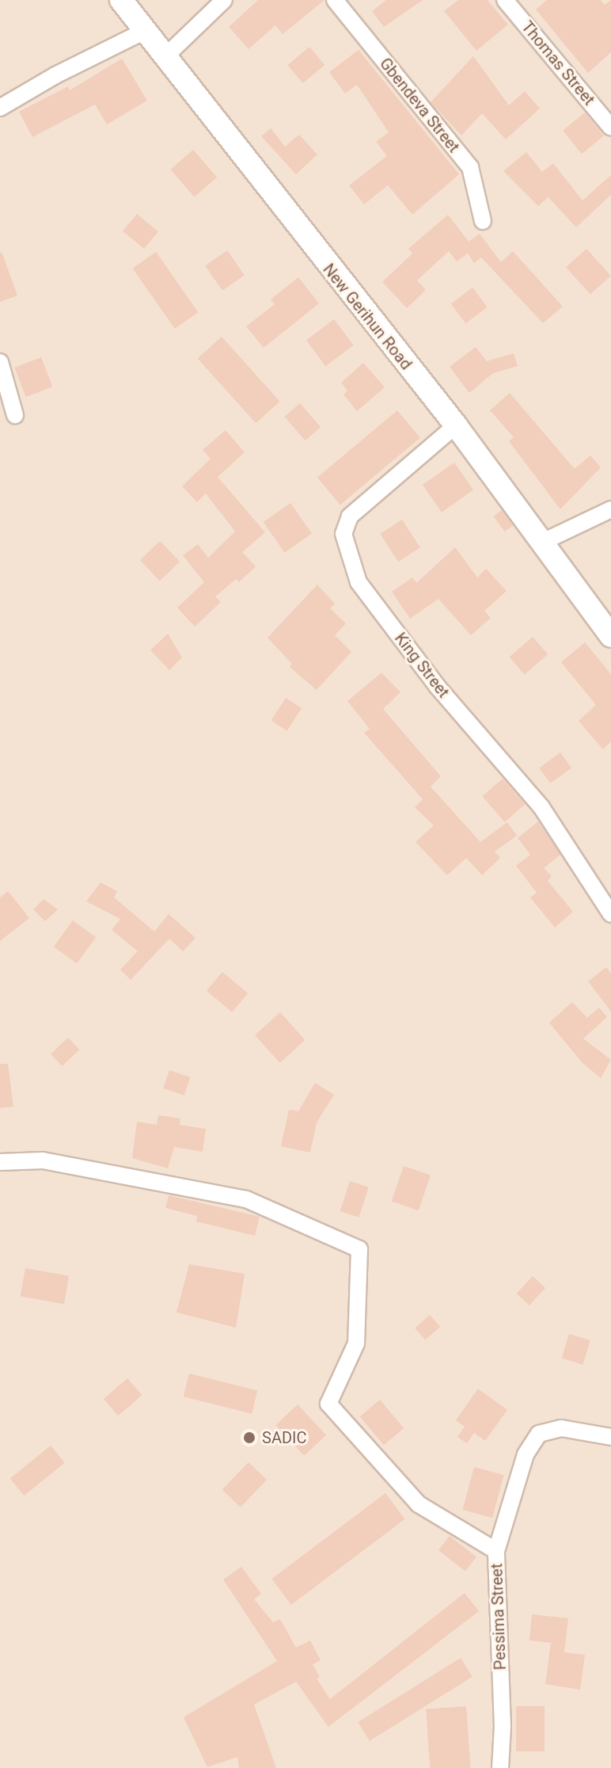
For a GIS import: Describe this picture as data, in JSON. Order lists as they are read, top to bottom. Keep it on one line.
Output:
{"streets":{"street":["Thomas Street","Gbendeva Street","New Gerihun Road","King Street","Pessima Street"]},"crossings":[["New Gerihun Road","King Street"]],"places":["SADIC"]}
